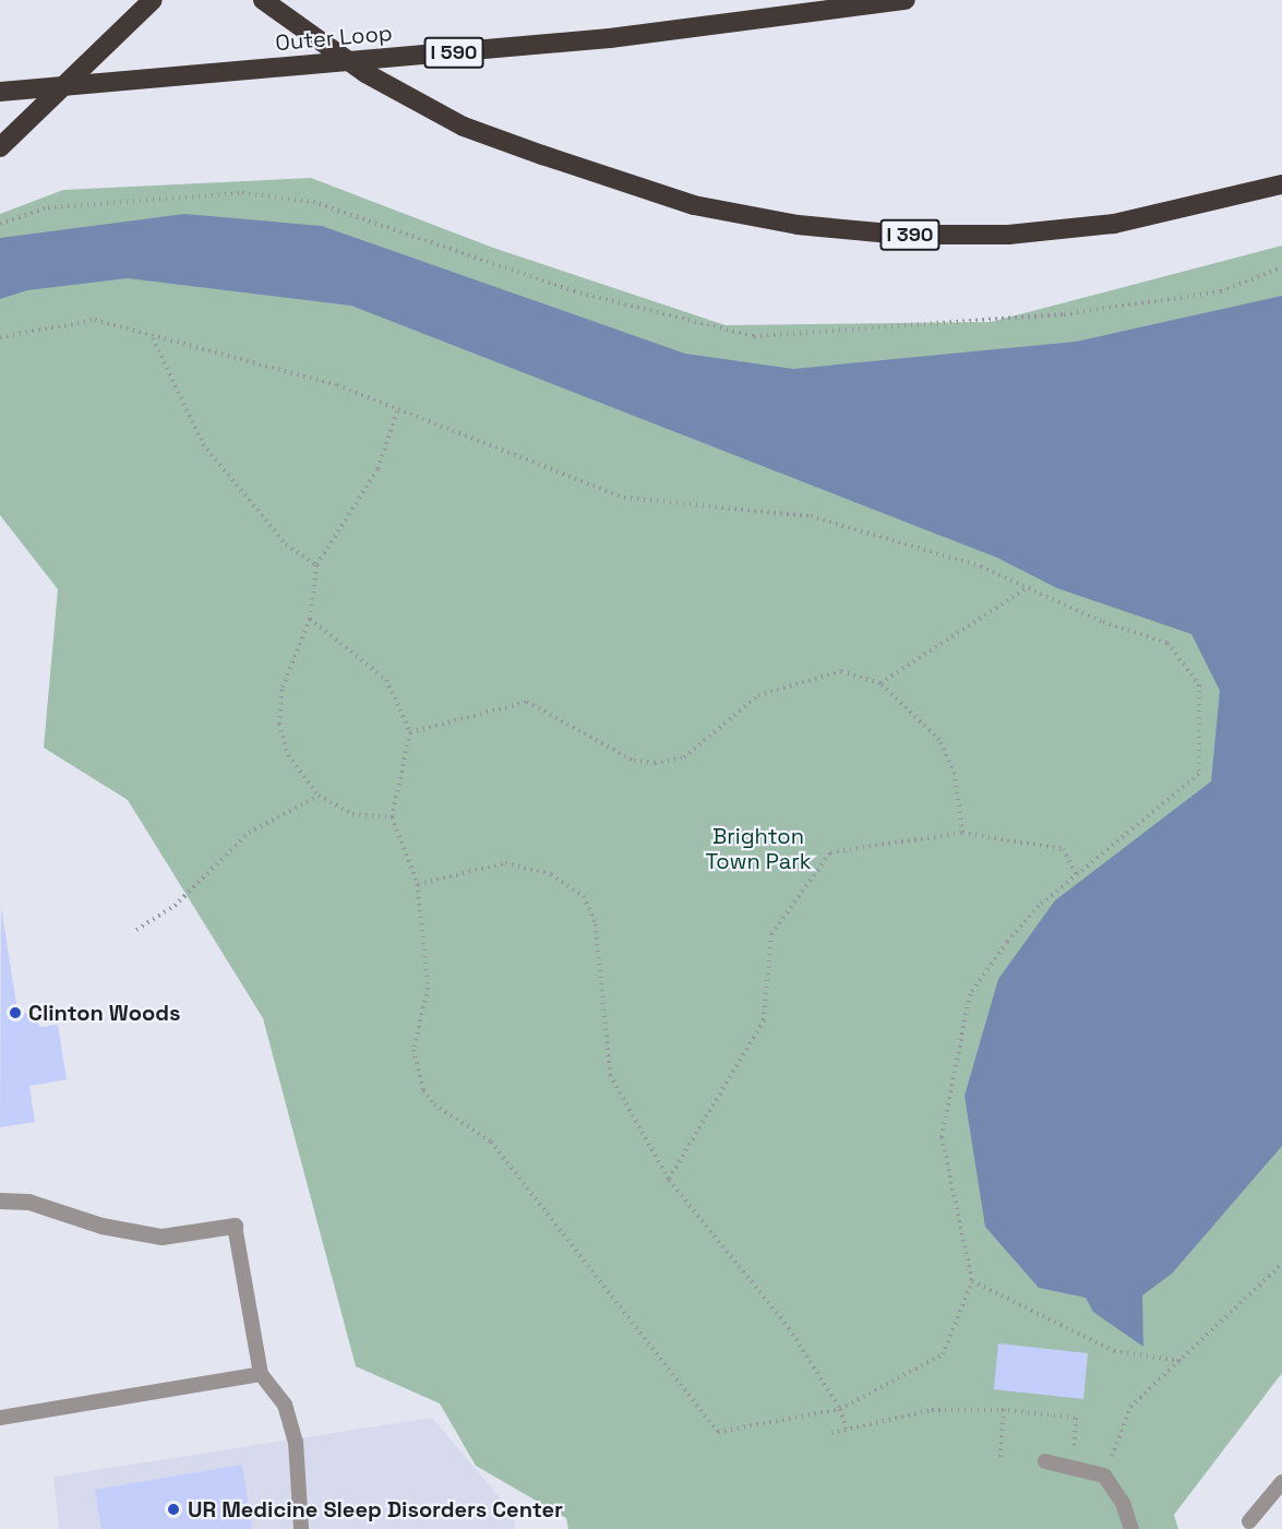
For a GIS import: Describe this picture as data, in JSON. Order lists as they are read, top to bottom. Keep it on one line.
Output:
{"streets":{"highway":["Outer Loop","I 590","I 390"]},"parks":["Brighton Town Park"],"places":["Clinton Woods","UR Medicine Sleep Disorders Center"]}
